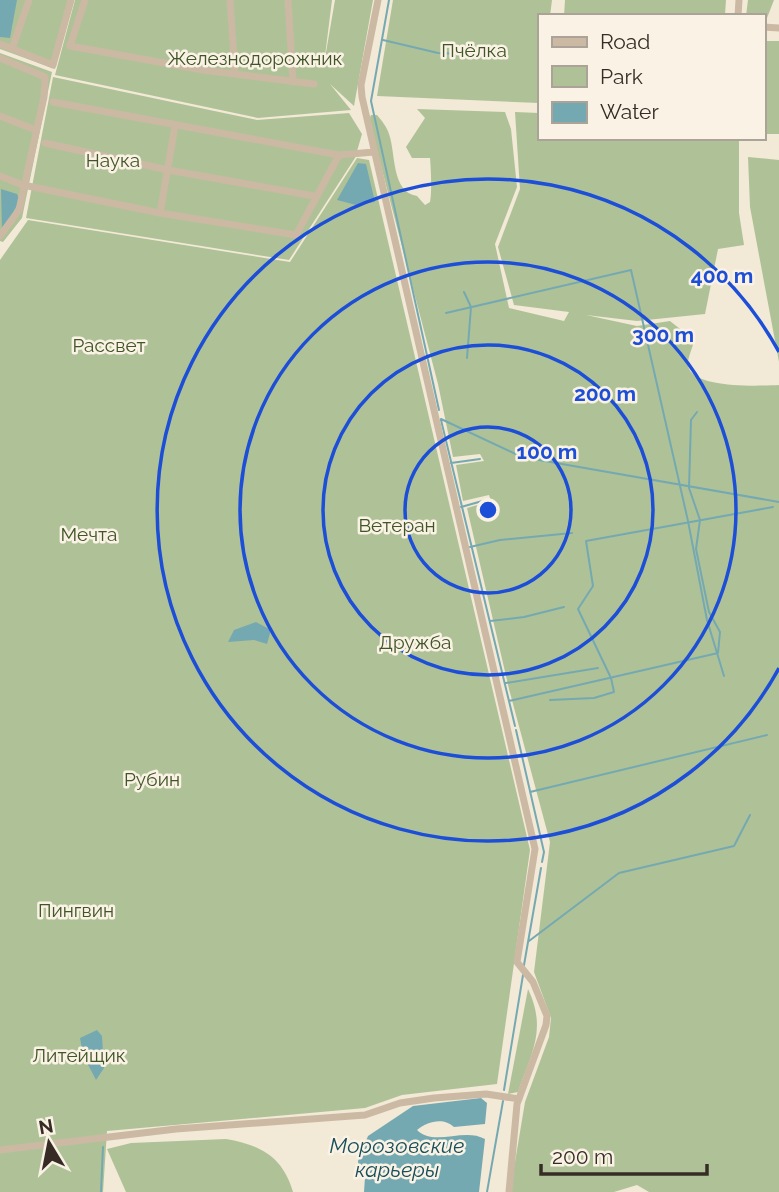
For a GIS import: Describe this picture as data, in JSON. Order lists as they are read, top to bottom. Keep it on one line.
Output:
{"water":["Морозовские карьеры"],"parks":["Пчёлка","Железнодорожник","Наука","Рассвет","Ветеран","Мечта","Дружба","Рубин","Пингвин","Литейщик"],"legend":["Road","Park","Water"],"scale_bar":"200 m","north":"top","rings":["400 m","300 m","200 m","100 m"]}
